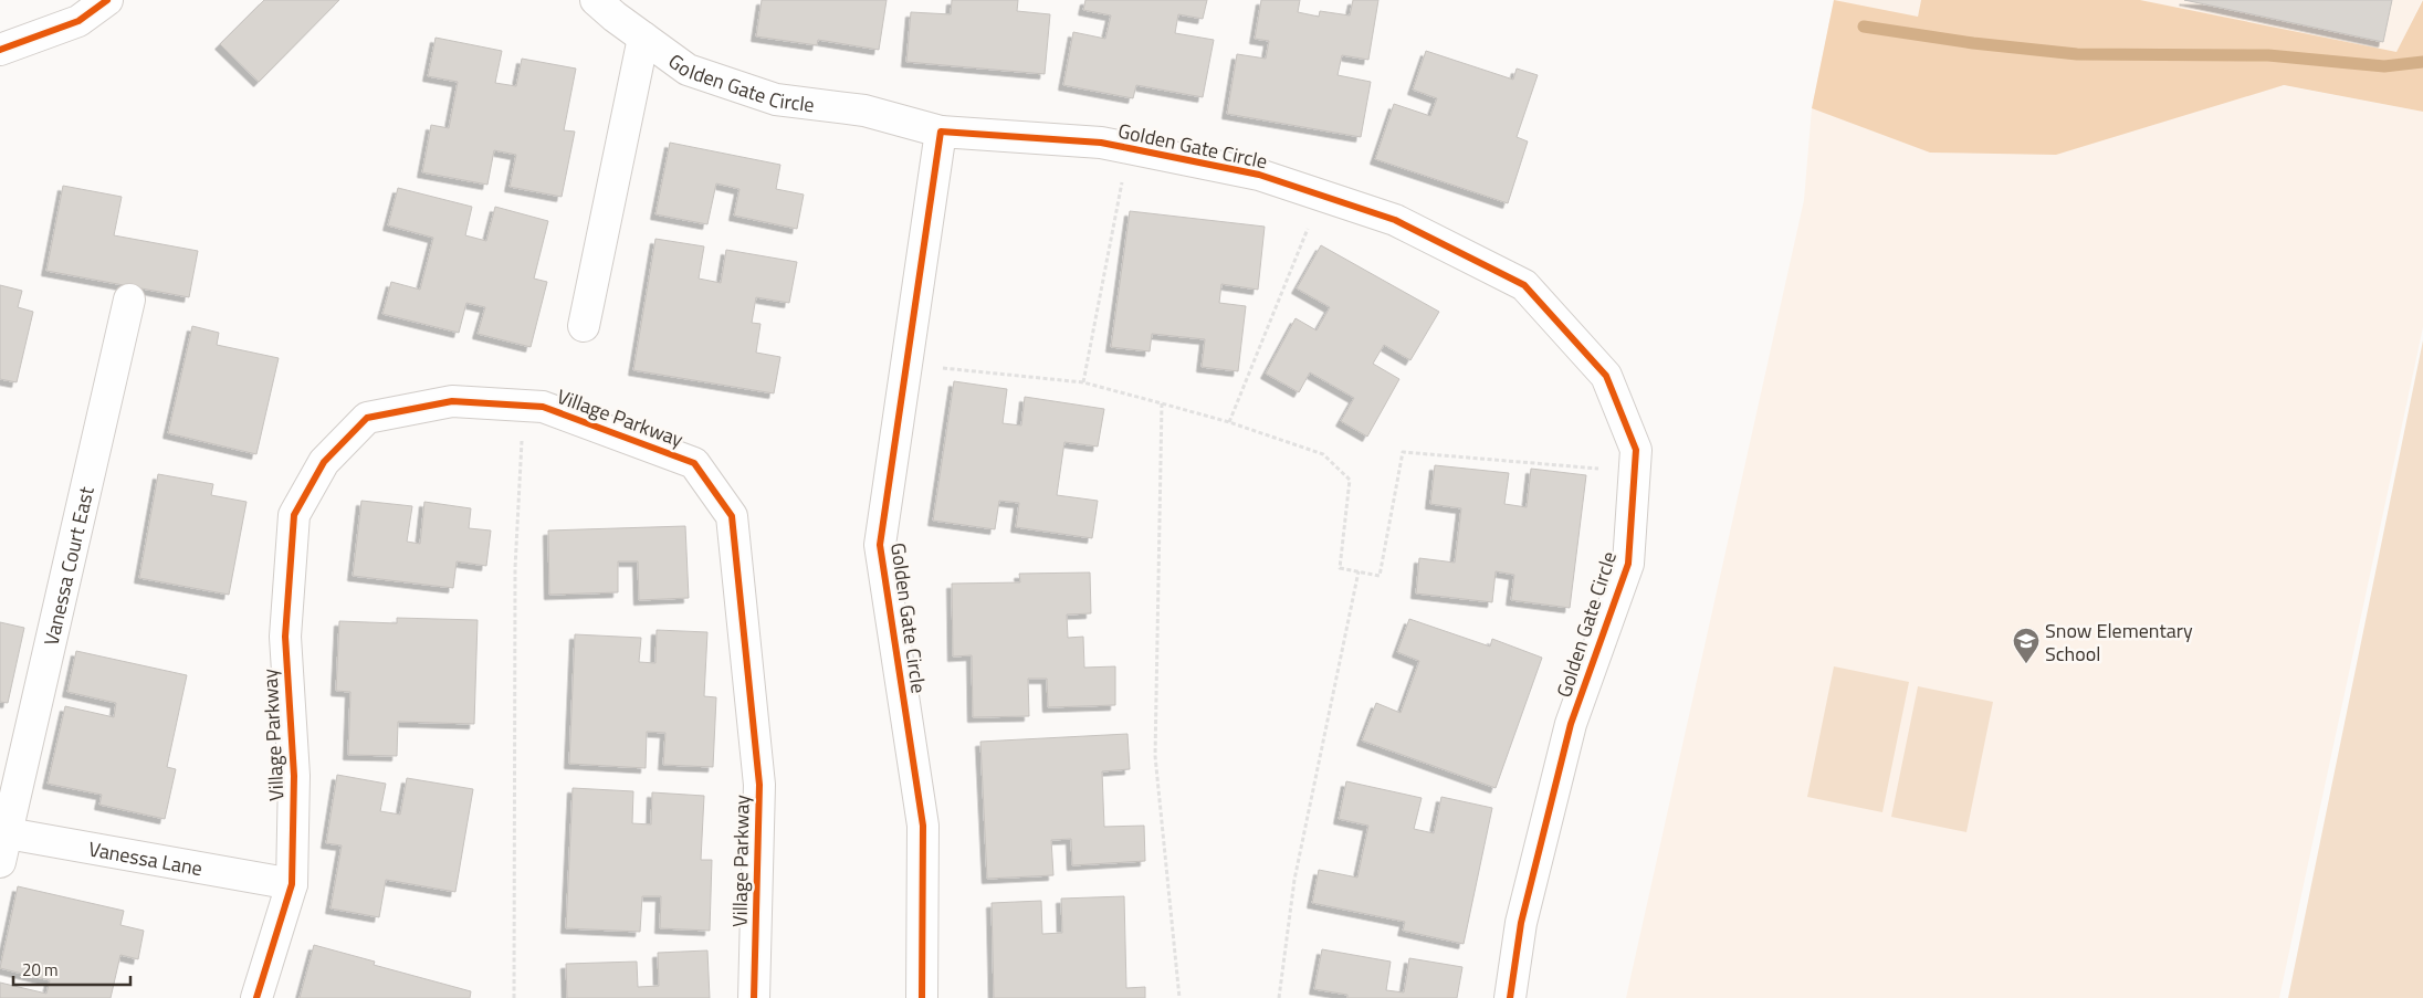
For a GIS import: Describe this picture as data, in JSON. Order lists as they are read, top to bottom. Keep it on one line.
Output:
{"streets":{"street":["Golden Gate Circle","Village Parkway","Vanessa Court East","Vanessa Lane"]},"crossings":[["Village Parkway","Vanessa Lane"],["Vanessa Court East","Vanessa Lane"]],"places":{"school or university":["Snow Elementary School"]},"scale_bar":"20 m"}
